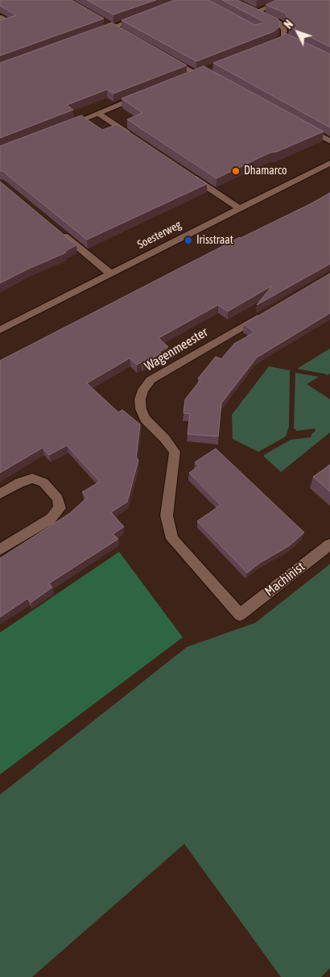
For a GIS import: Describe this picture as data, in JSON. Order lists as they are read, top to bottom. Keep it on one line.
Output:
{"streets":{"street":["Soesterweg","Wagenmeester","Machinist"]},"crossings":[["Wagenmeester","Machinist"]],"places":["Dhamarco","Irisstraat"],"north":"top left"}
